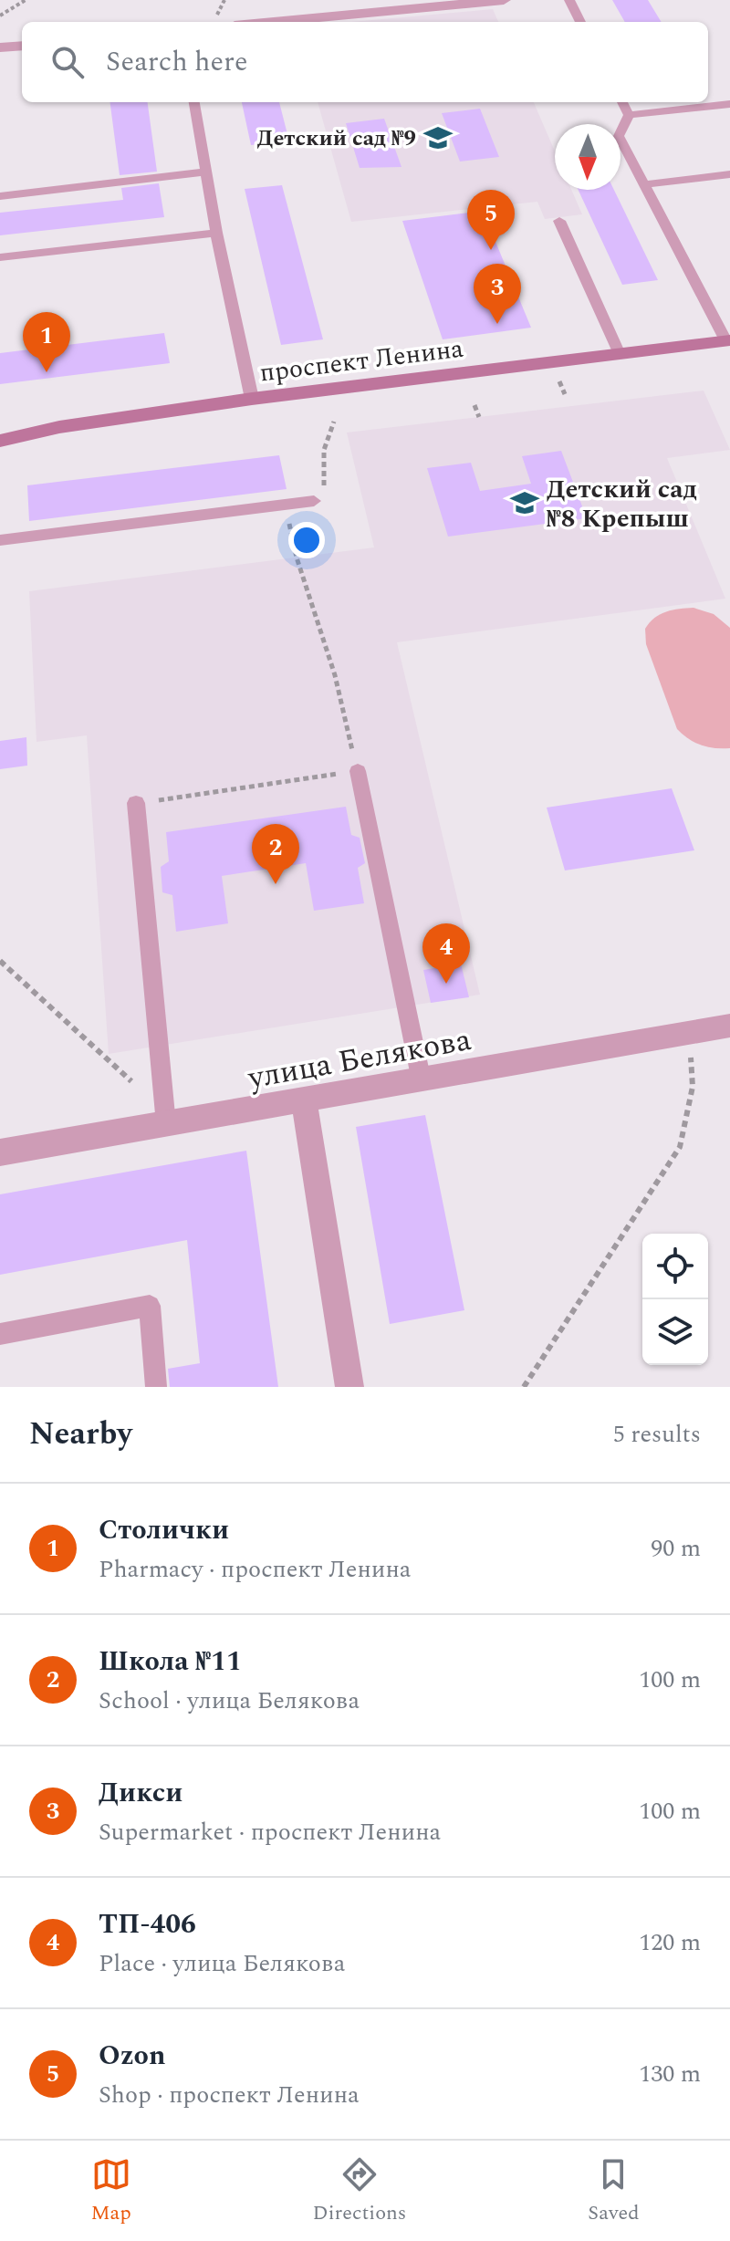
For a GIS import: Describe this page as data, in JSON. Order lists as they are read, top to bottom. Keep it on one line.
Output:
{"streets":{"street":["проспект Ленина","улица Белякова"]},"places":{"school or university":["Детский сад №9","Детский сад №8 Крепыш"]},"north":"bottom","page":{"search":"Search here","pins":["5","3","1","2","4"],"heading":["Nearby","5 results"],"list":[{"mark":"1","name":"Столички","note":"Pharmacy · проспект Ленина","value":"90 m"},{"mark":"2","name":"Школа №11","note":"School · улица Белякова","value":"100 m"},{"mark":"3","name":"Дикси","note":"Supermarket · проспект Ленина","value":"100 m"},{"mark":"4","name":"ТП-406","note":"Place · улица Белякова","value":"120 m"},{"mark":"5","name":"Ozon","note":"Shop · проспект Ленина","value":"130 m"}],"nav":["Map","Directions","Saved"]}}
